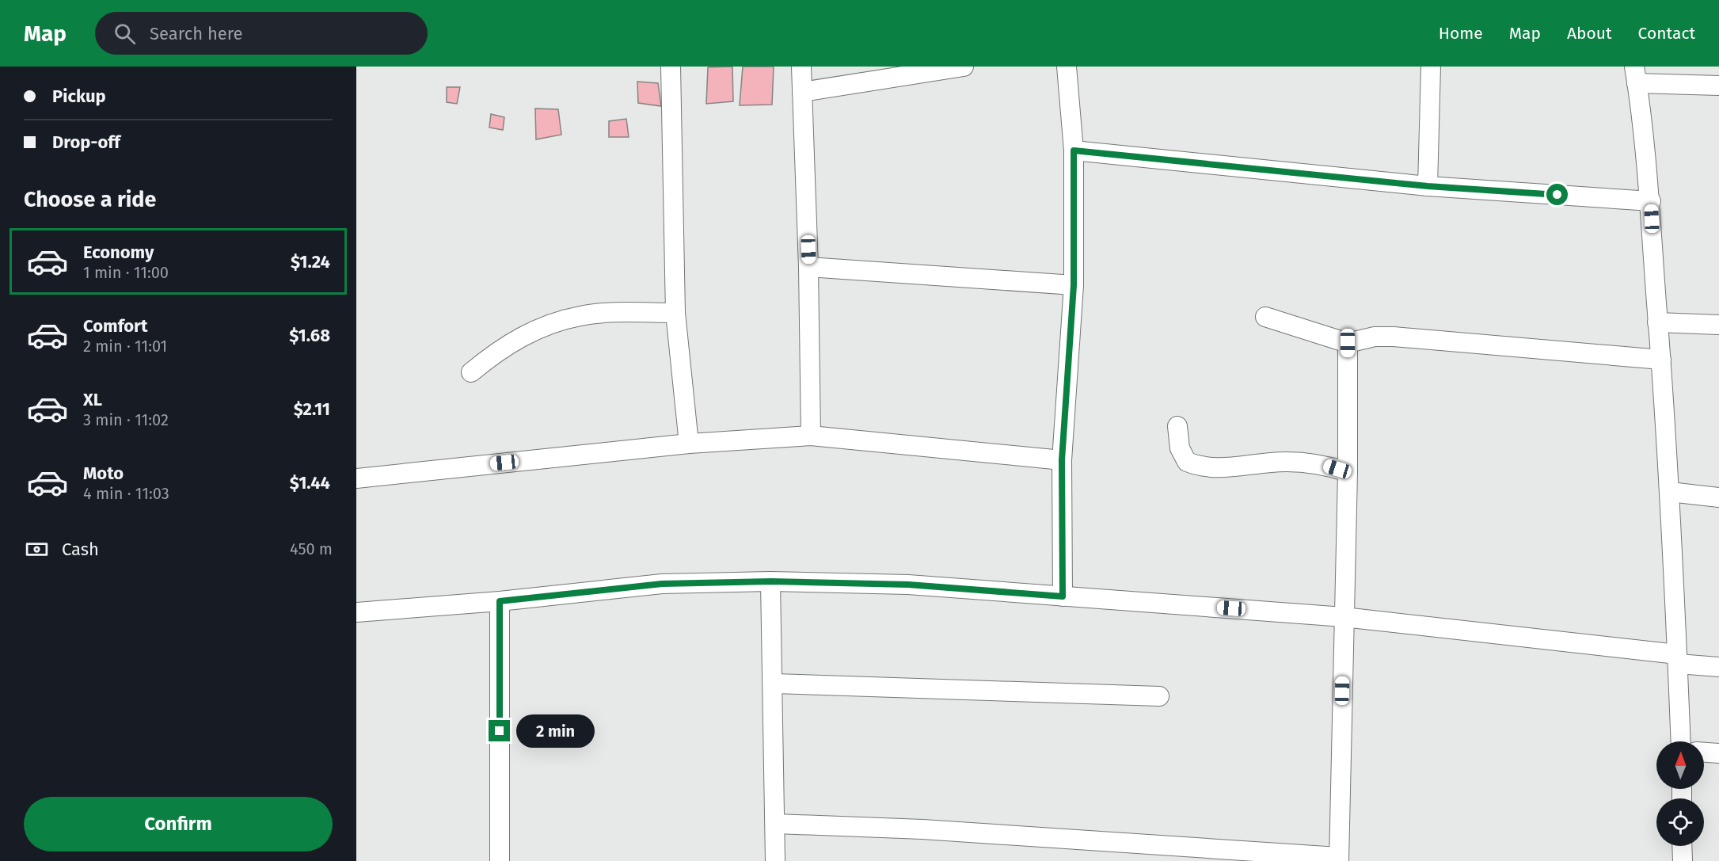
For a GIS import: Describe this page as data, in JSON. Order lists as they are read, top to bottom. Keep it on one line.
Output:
{"north":"top","page":{"header":"Map","search":"Search here","nav":["Home","Map","About","Contact"],"banner":["Pickup","Drop-off"],"heading":"Choose a ride","list":[{"name":"Economy","note":"1 min · 11:00","value":"$1.24"},{"name":"Comfort","note":"2 min · 11:01","value":"$1.68"},{"name":"XL","note":"3 min · 11:02","value":"$2.11"},{"name":"Moto","note":"4 min · 11:03","value":"$1.44"}],"pay":["Cash","450 m"],"bubble":"2 min","buttons":"Confirm"}}
